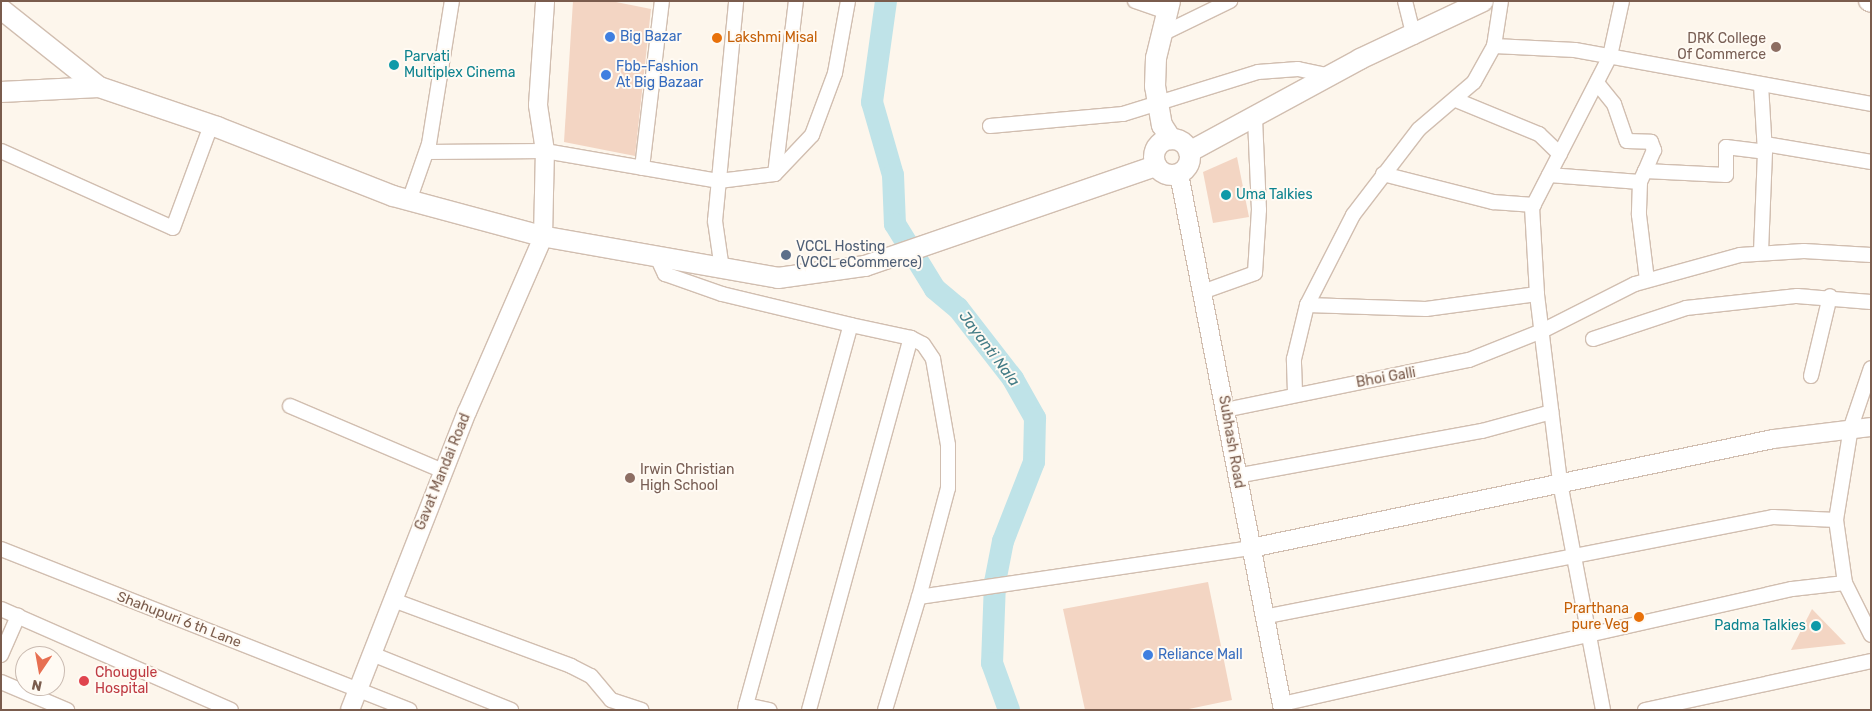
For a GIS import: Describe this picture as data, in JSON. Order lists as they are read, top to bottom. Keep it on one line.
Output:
{"streets":{"street":["Bhoi Galli","Subhash Road","Gavat Mandai Road","Shahupuri 6 th Lane"]},"crossings":[["Bhoi Galli","Subhash Road"],["Gavat Mandai Road","Shahupuri 6 th Lane"]],"water":["Jayanti Nala"],"places":["Big Bazar","Lakshmi Misal","DRK College Of Commerce","Parvati Multiplex Cinema","Fbb-Fashion At Big Bazaar","Uma Talkies","VCCL Hosting (VCCL eCommerce)","Irwin Christian High School","Prarthana pure Veg","Padma Talkies","Reliance Mall","Chougule Hospital"],"north":"bottom"}
